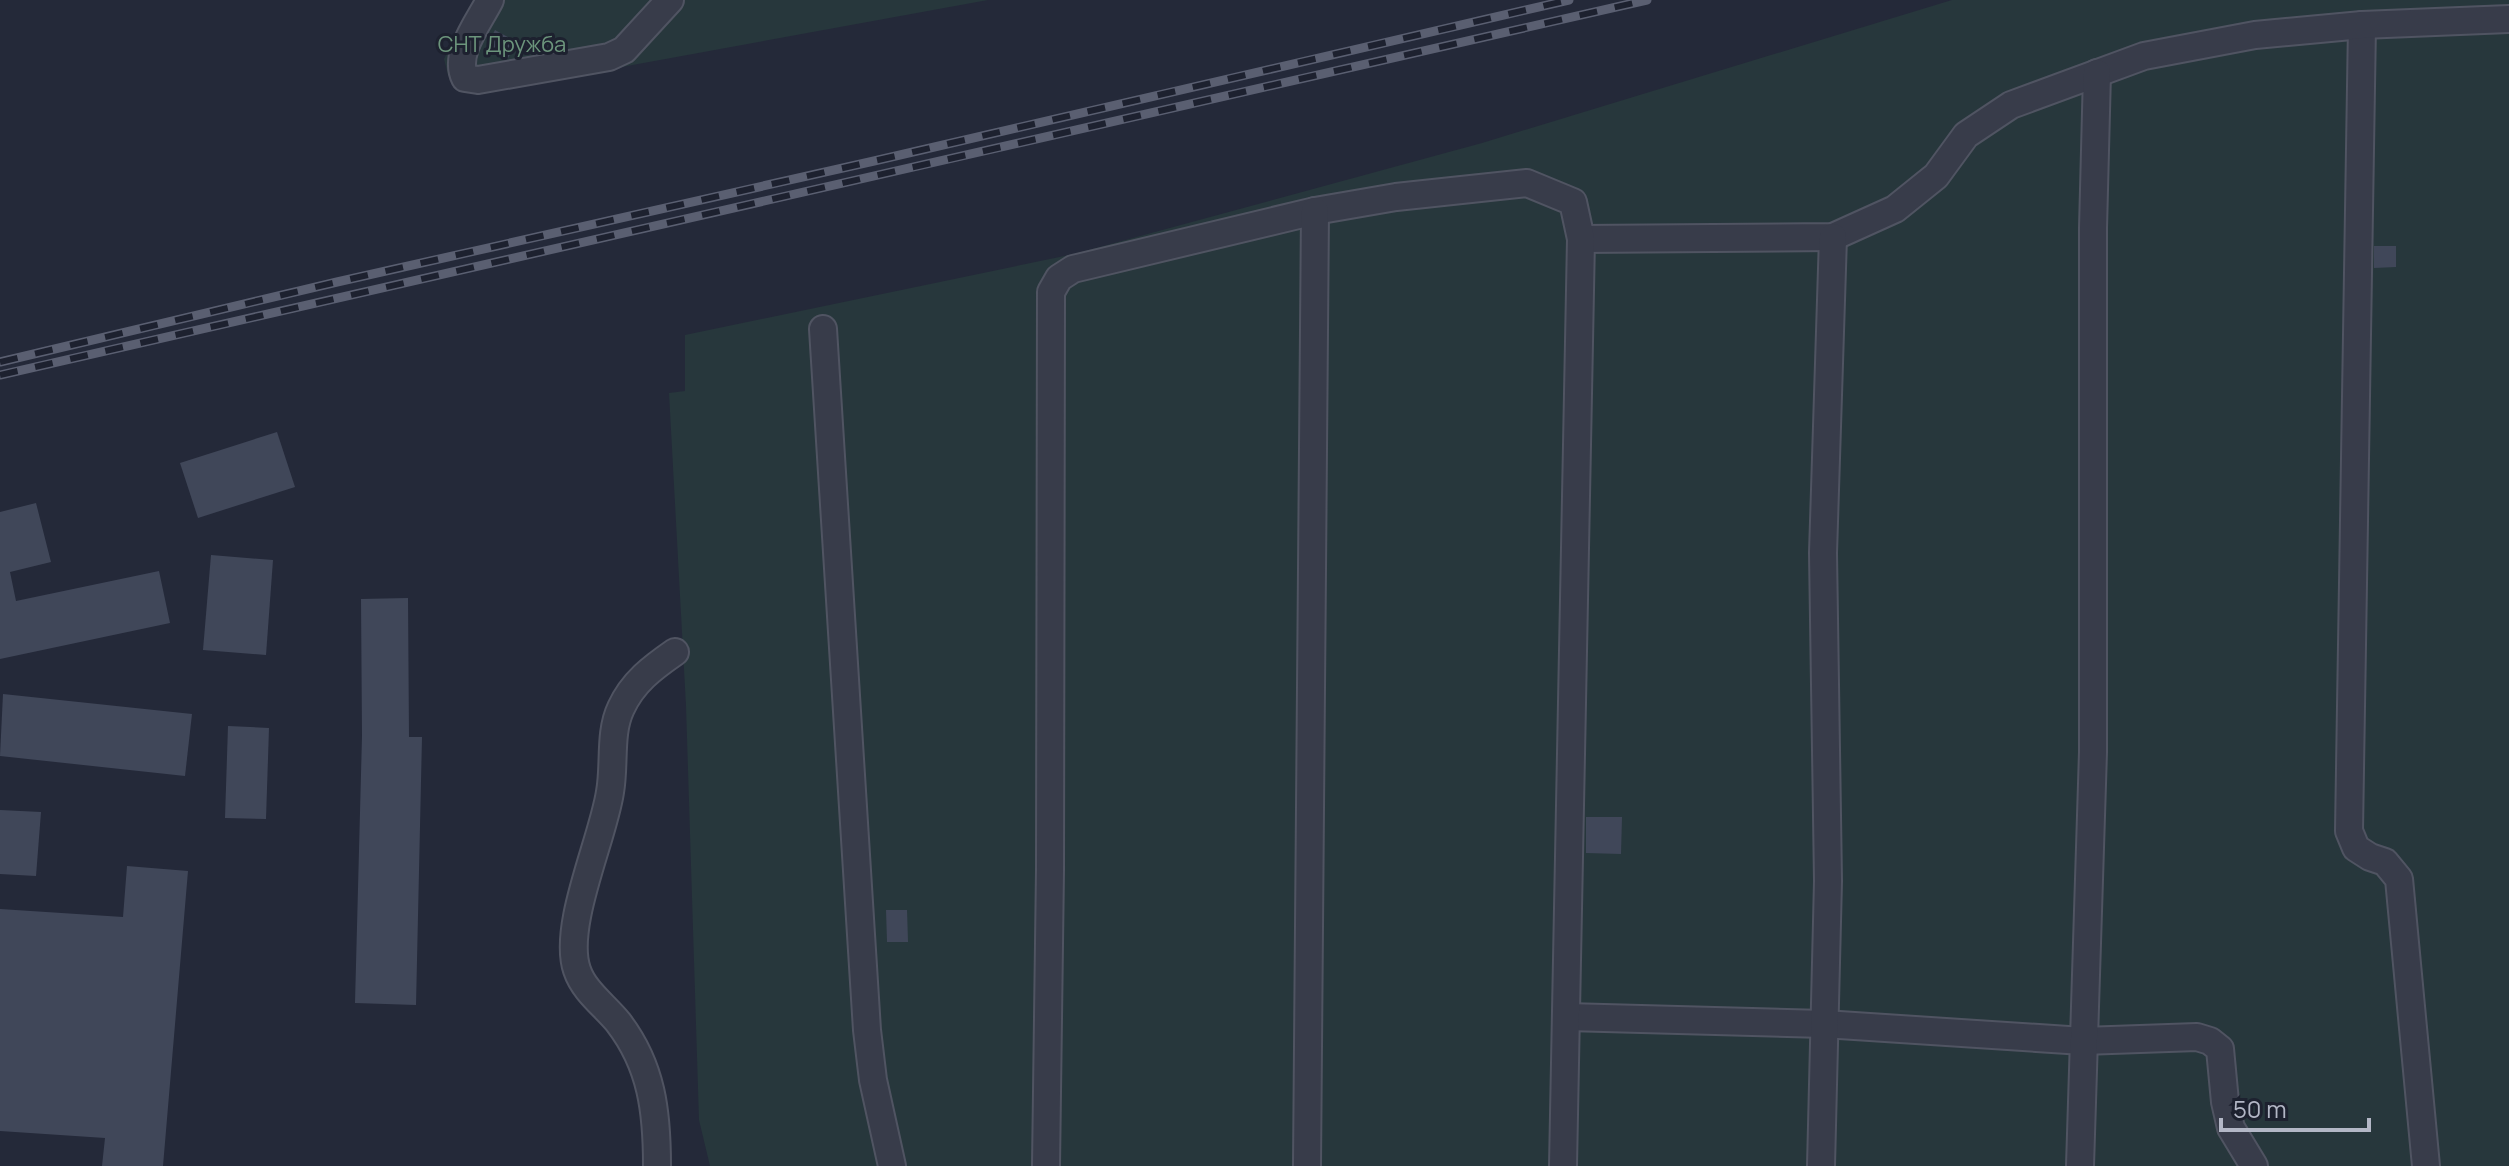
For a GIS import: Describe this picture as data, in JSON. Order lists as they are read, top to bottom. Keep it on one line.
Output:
{"parks":["СНТ Дружба"],"scale_bar":"50 m"}
